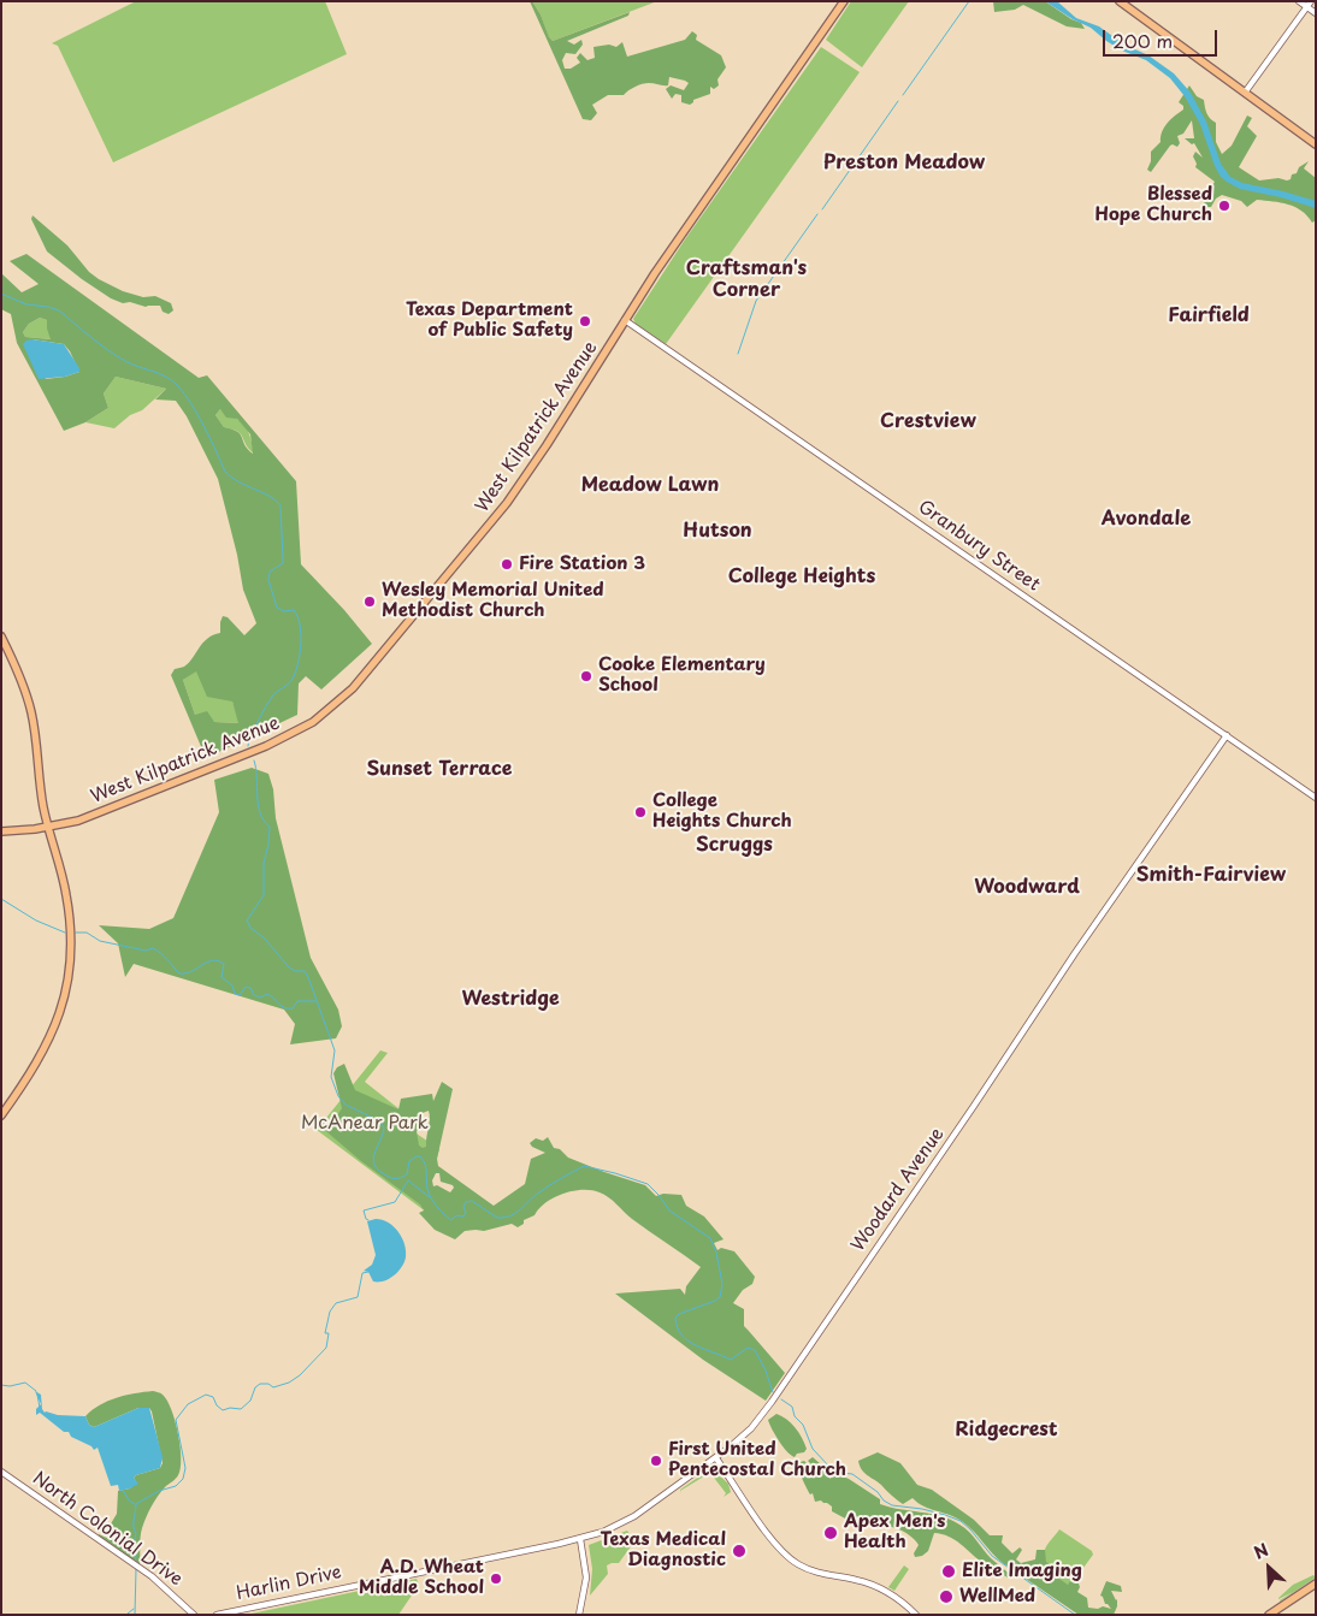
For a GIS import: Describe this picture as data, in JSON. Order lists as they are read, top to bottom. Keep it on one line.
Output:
{"streets":{"main road":["West Kilpatrick Avenue"],"street":["Granbury Street","Woodard Avenue","North Colonial Drive","Harlin Drive"]},"crossings":[["West Kilpatrick Avenue","Granbury Street"],["Granbury Street","Woodard Avenue"],["Woodard Avenue","Harlin Drive"]],"districts":["Preston Meadow","Craftsman's Corner","Fairfield","Crestview","Meadow Lawn","Avondale","Hutson","College Heights","Sunset Terrace","Scruggs","Smith-Fairview","Woodward","Westridge","Ridgecrest"],"parks":["McAnear Park"],"places":["Blessed Hope Church","Texas Department of Public Safety","Fire Station 3","Wesley Memorial United Methodist Church","Cooke Elementary School","College Heights Church","First United Pentecostal Church","Apex Men's Health","Texas Medical Diagnostic","Elite Imaging","A.D. Wheat Middle School","WellMed"],"scale_bar":"200 m","north":"top left"}
